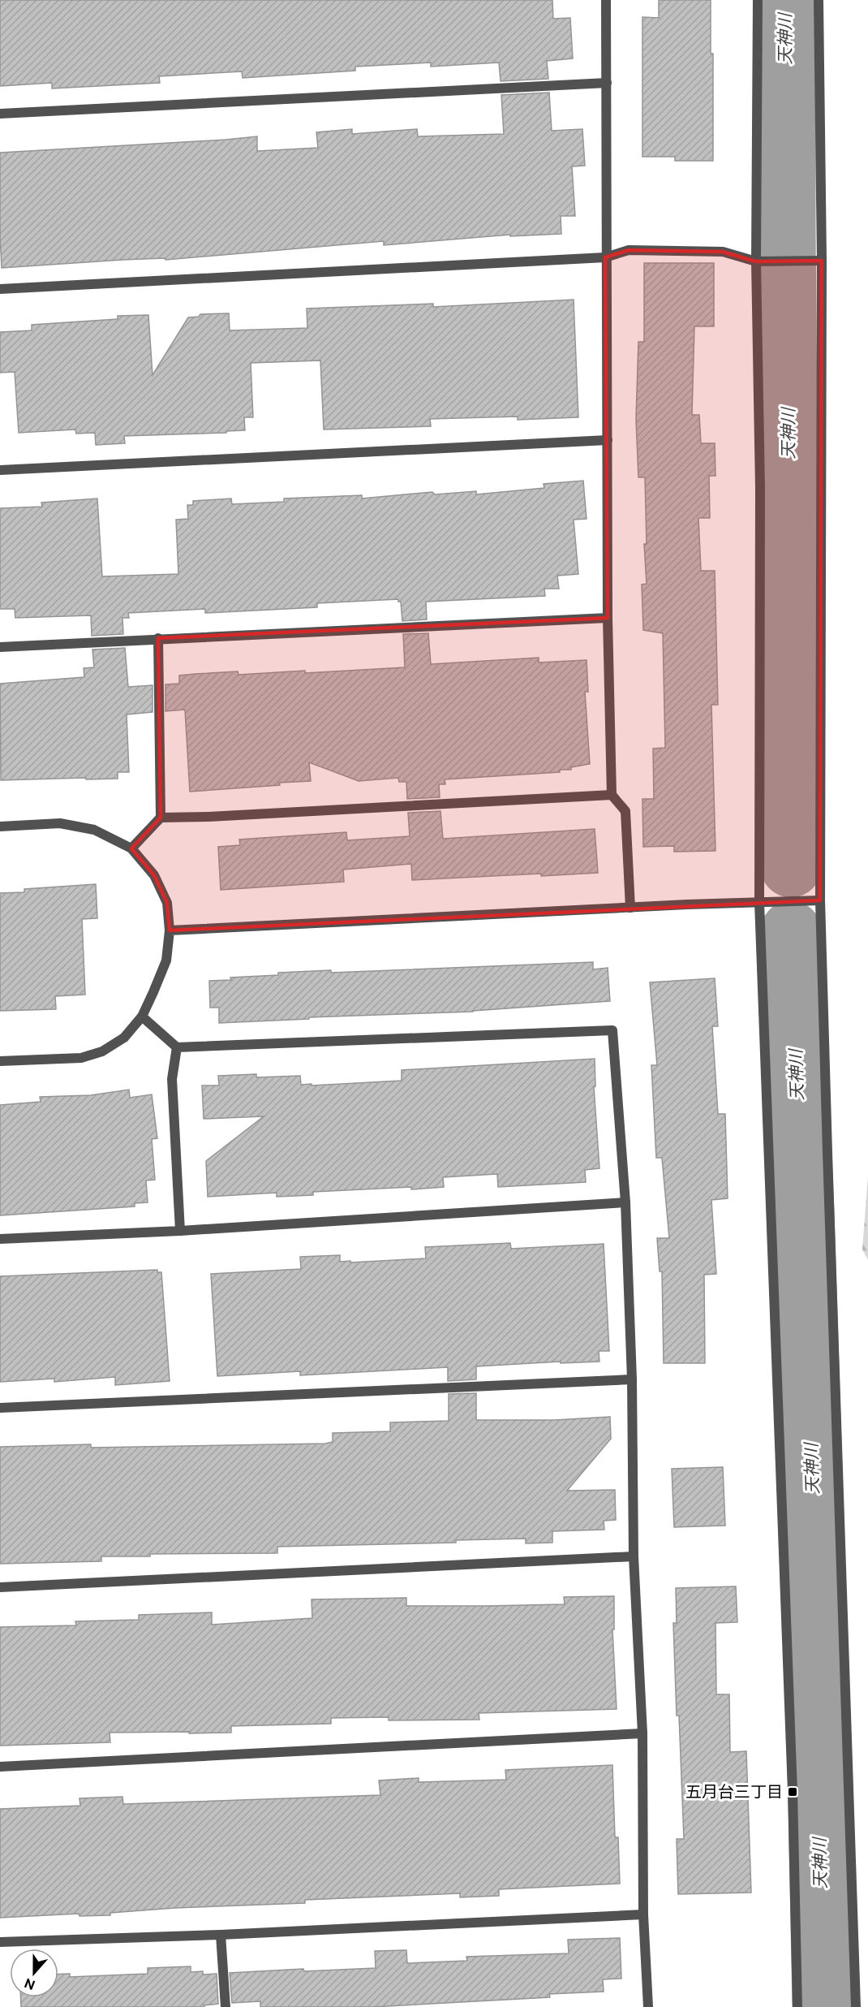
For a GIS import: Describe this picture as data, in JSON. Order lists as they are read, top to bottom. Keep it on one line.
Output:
{"water":["天神川"],"places":{"transit":["五月台三丁目"]},"north":"bottom"}
